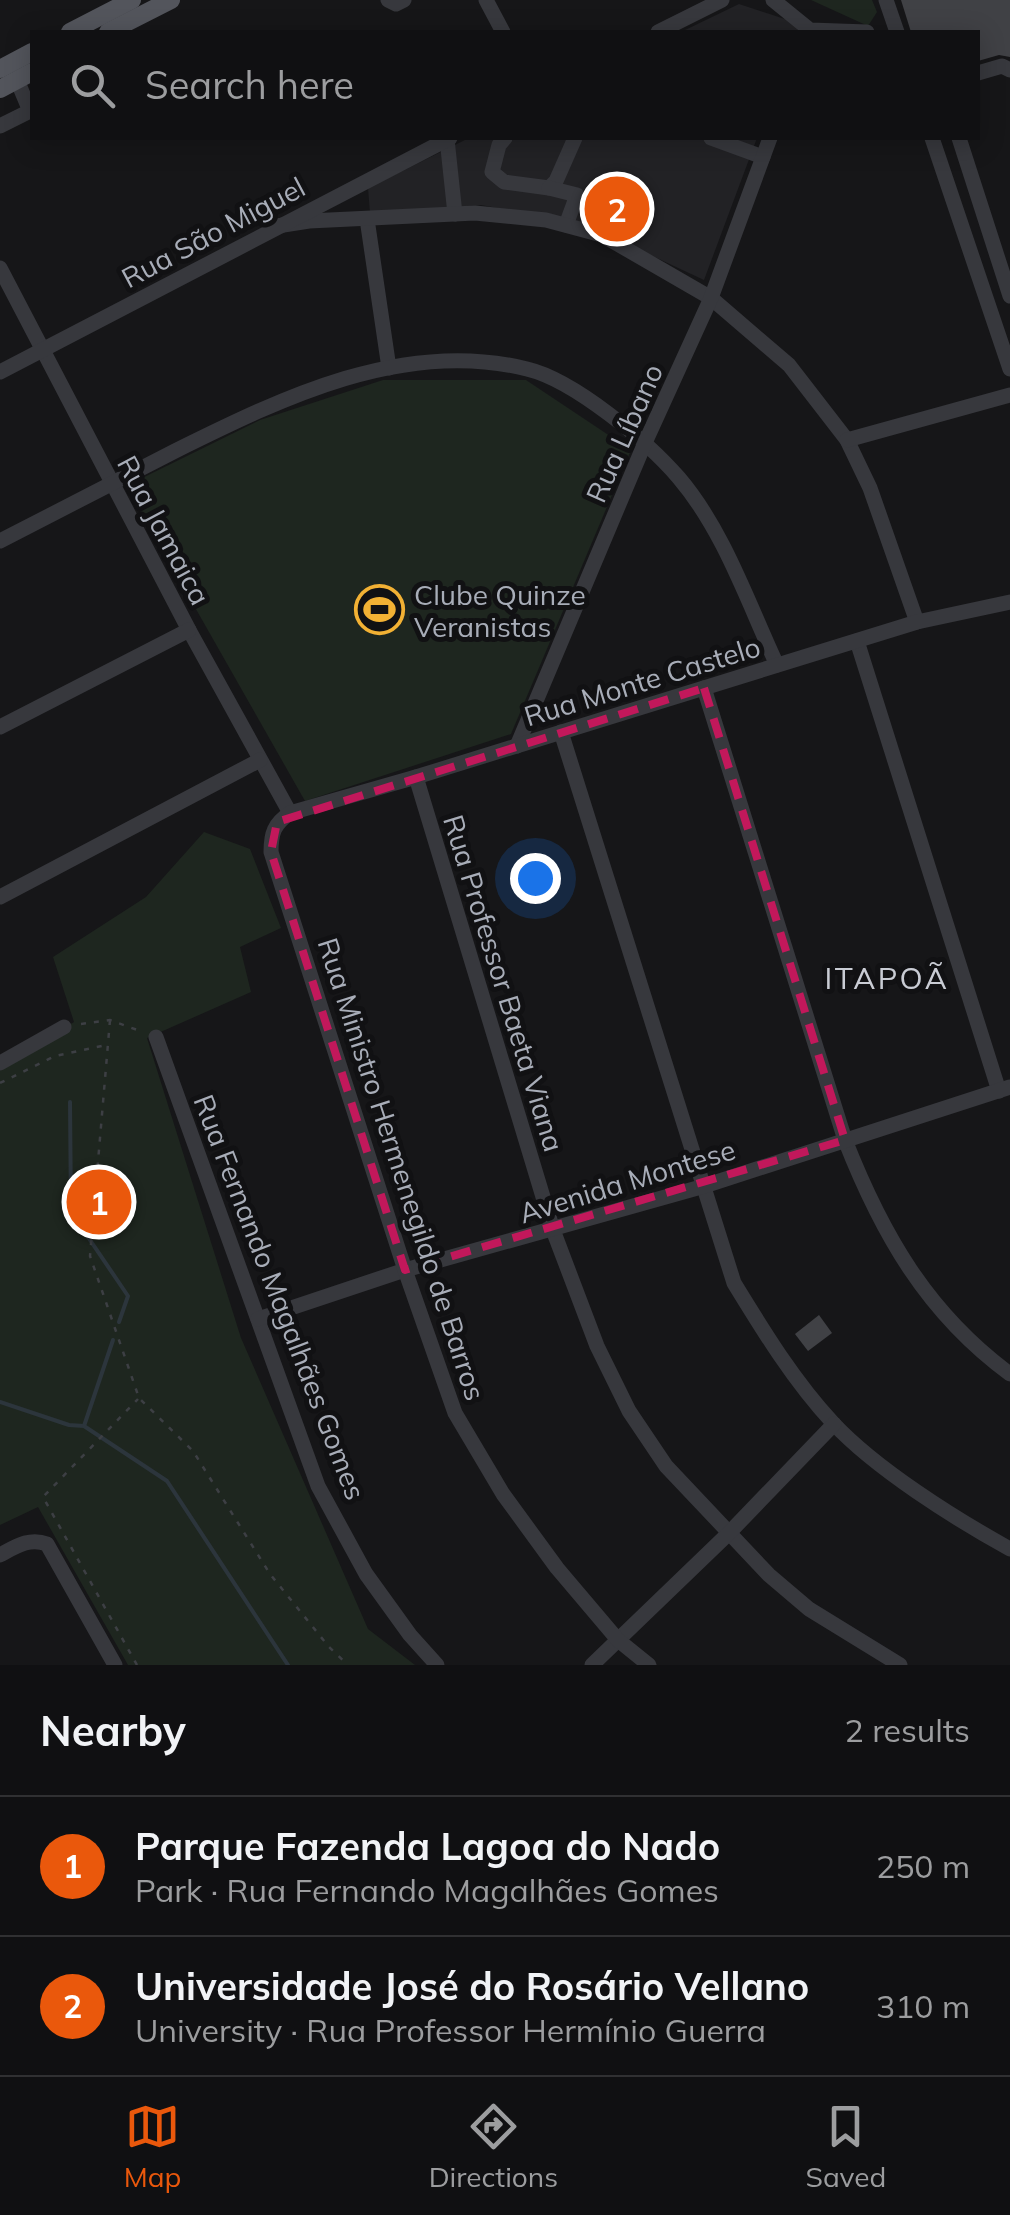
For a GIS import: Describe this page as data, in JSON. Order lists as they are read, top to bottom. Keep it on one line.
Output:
{"streets":{"street":["Rua São Miguel","Rua Líbano","Rua Jamaica","Rua Monte Castelo","Rua Professor Baeta Viana","Rua Ministro Hermenegildo de Barros","Avenida Montese","Rua Fernando Magalhães Gomes"]},"crossings":[["Rua São Miguel","Rua Jamaica"],["Rua Líbano","Rua Monte Castelo"],["Rua Jamaica","Rua Monte Castelo"],["Rua Jamaica","Rua Ministro Hermenegildo de Barros"],["Rua Monte Castelo","Rua Professor Baeta Viana"],["Rua Monte Castelo","Rua Ministro Hermenegildo de Barros"],["Rua Professor Baeta Viana","Avenida Montese"],["Rua Ministro Hermenegildo de Barros","Avenida Montese"],["Avenida Montese","Rua Fernando Magalhães Gomes"]],"districts":["ITAPOÃ"],"places":{"sports":["Clube Quinze Veranistas"]},"page":{"search":"Search here","pins":["2","1"],"heading":["Nearby","2 results"],"list":[{"mark":"1","name":"Parque Fazenda Lagoa do Nado","note":"Park · Rua Fernando Magalhães Gomes","value":"250 m"},{"mark":"2","name":"Universidade José do Rosário Vellano","note":"University · Rua Professor Hermínio Guerra","value":"310 m"}],"nav":["Map","Directions","Saved"]}}
